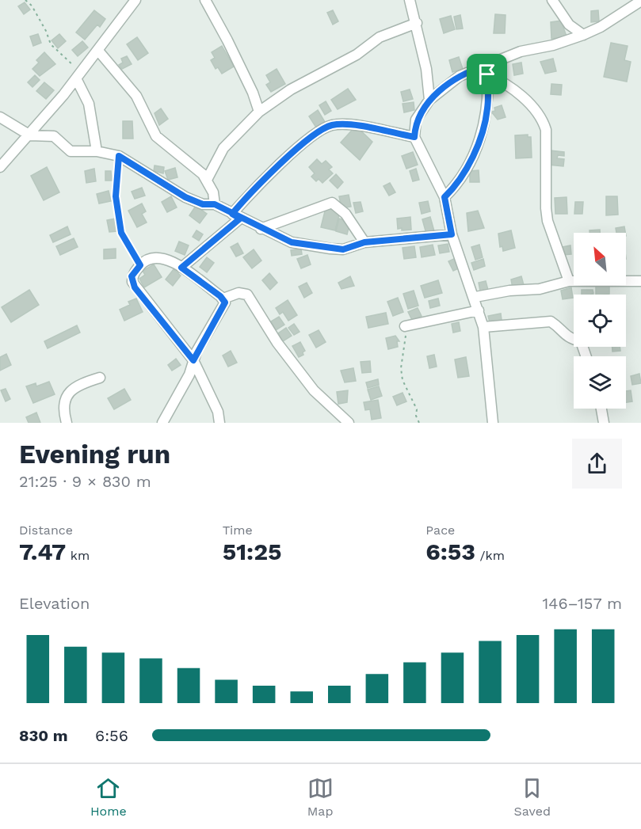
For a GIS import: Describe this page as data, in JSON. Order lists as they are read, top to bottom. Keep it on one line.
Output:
{"north":"top left","page":{"heading":["Evening run","21:25 · 9 × 830 m"],"stats":[["Distance","7.47 km"],["Time","51:25"],["Pace","6:53 /km"]],"chart":["Elevation","146–157 m"],"list":[{"name":"830 m","note":"6:56"}],"tabs":["Home","Map","Saved"]}}
